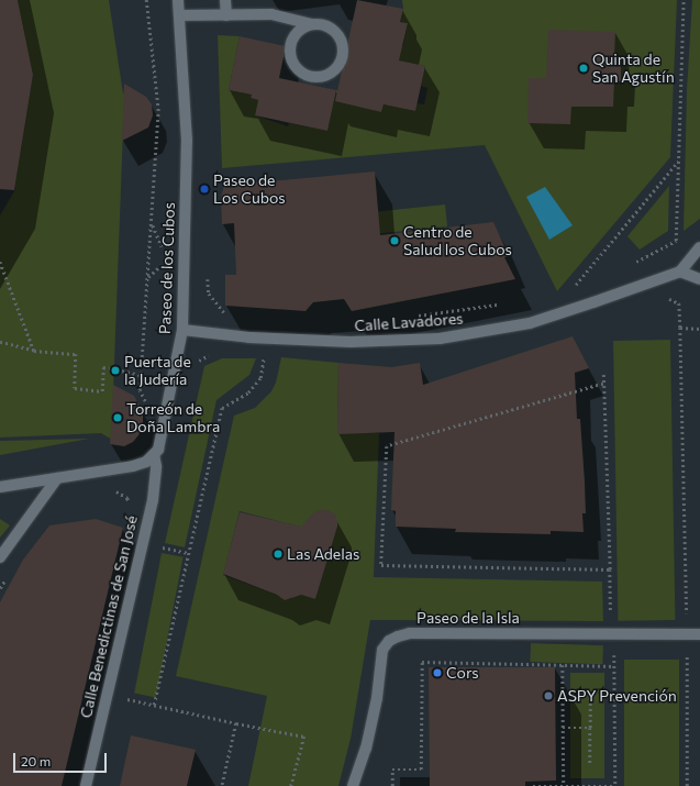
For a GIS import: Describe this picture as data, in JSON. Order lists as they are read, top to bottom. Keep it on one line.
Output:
{"streets":{"street":["Paseo de los Cubos","Calle Lavadores","Calle Benedictinas de San José","Paseo de la Isla"]},"crossings":[["Paseo de los Cubos","Calle Lavadores"],["Paseo de los Cubos","Calle Benedictinas de San José"]],"places":["Quinta de San Agustín","Paseo de Los Cubos","Centro de Salud los Cubos","Puerta de la Judería","Torreón de Doña Lambra","Las Adelas","Cors","ASPY Prevención"],"scale_bar":"20 m"}
